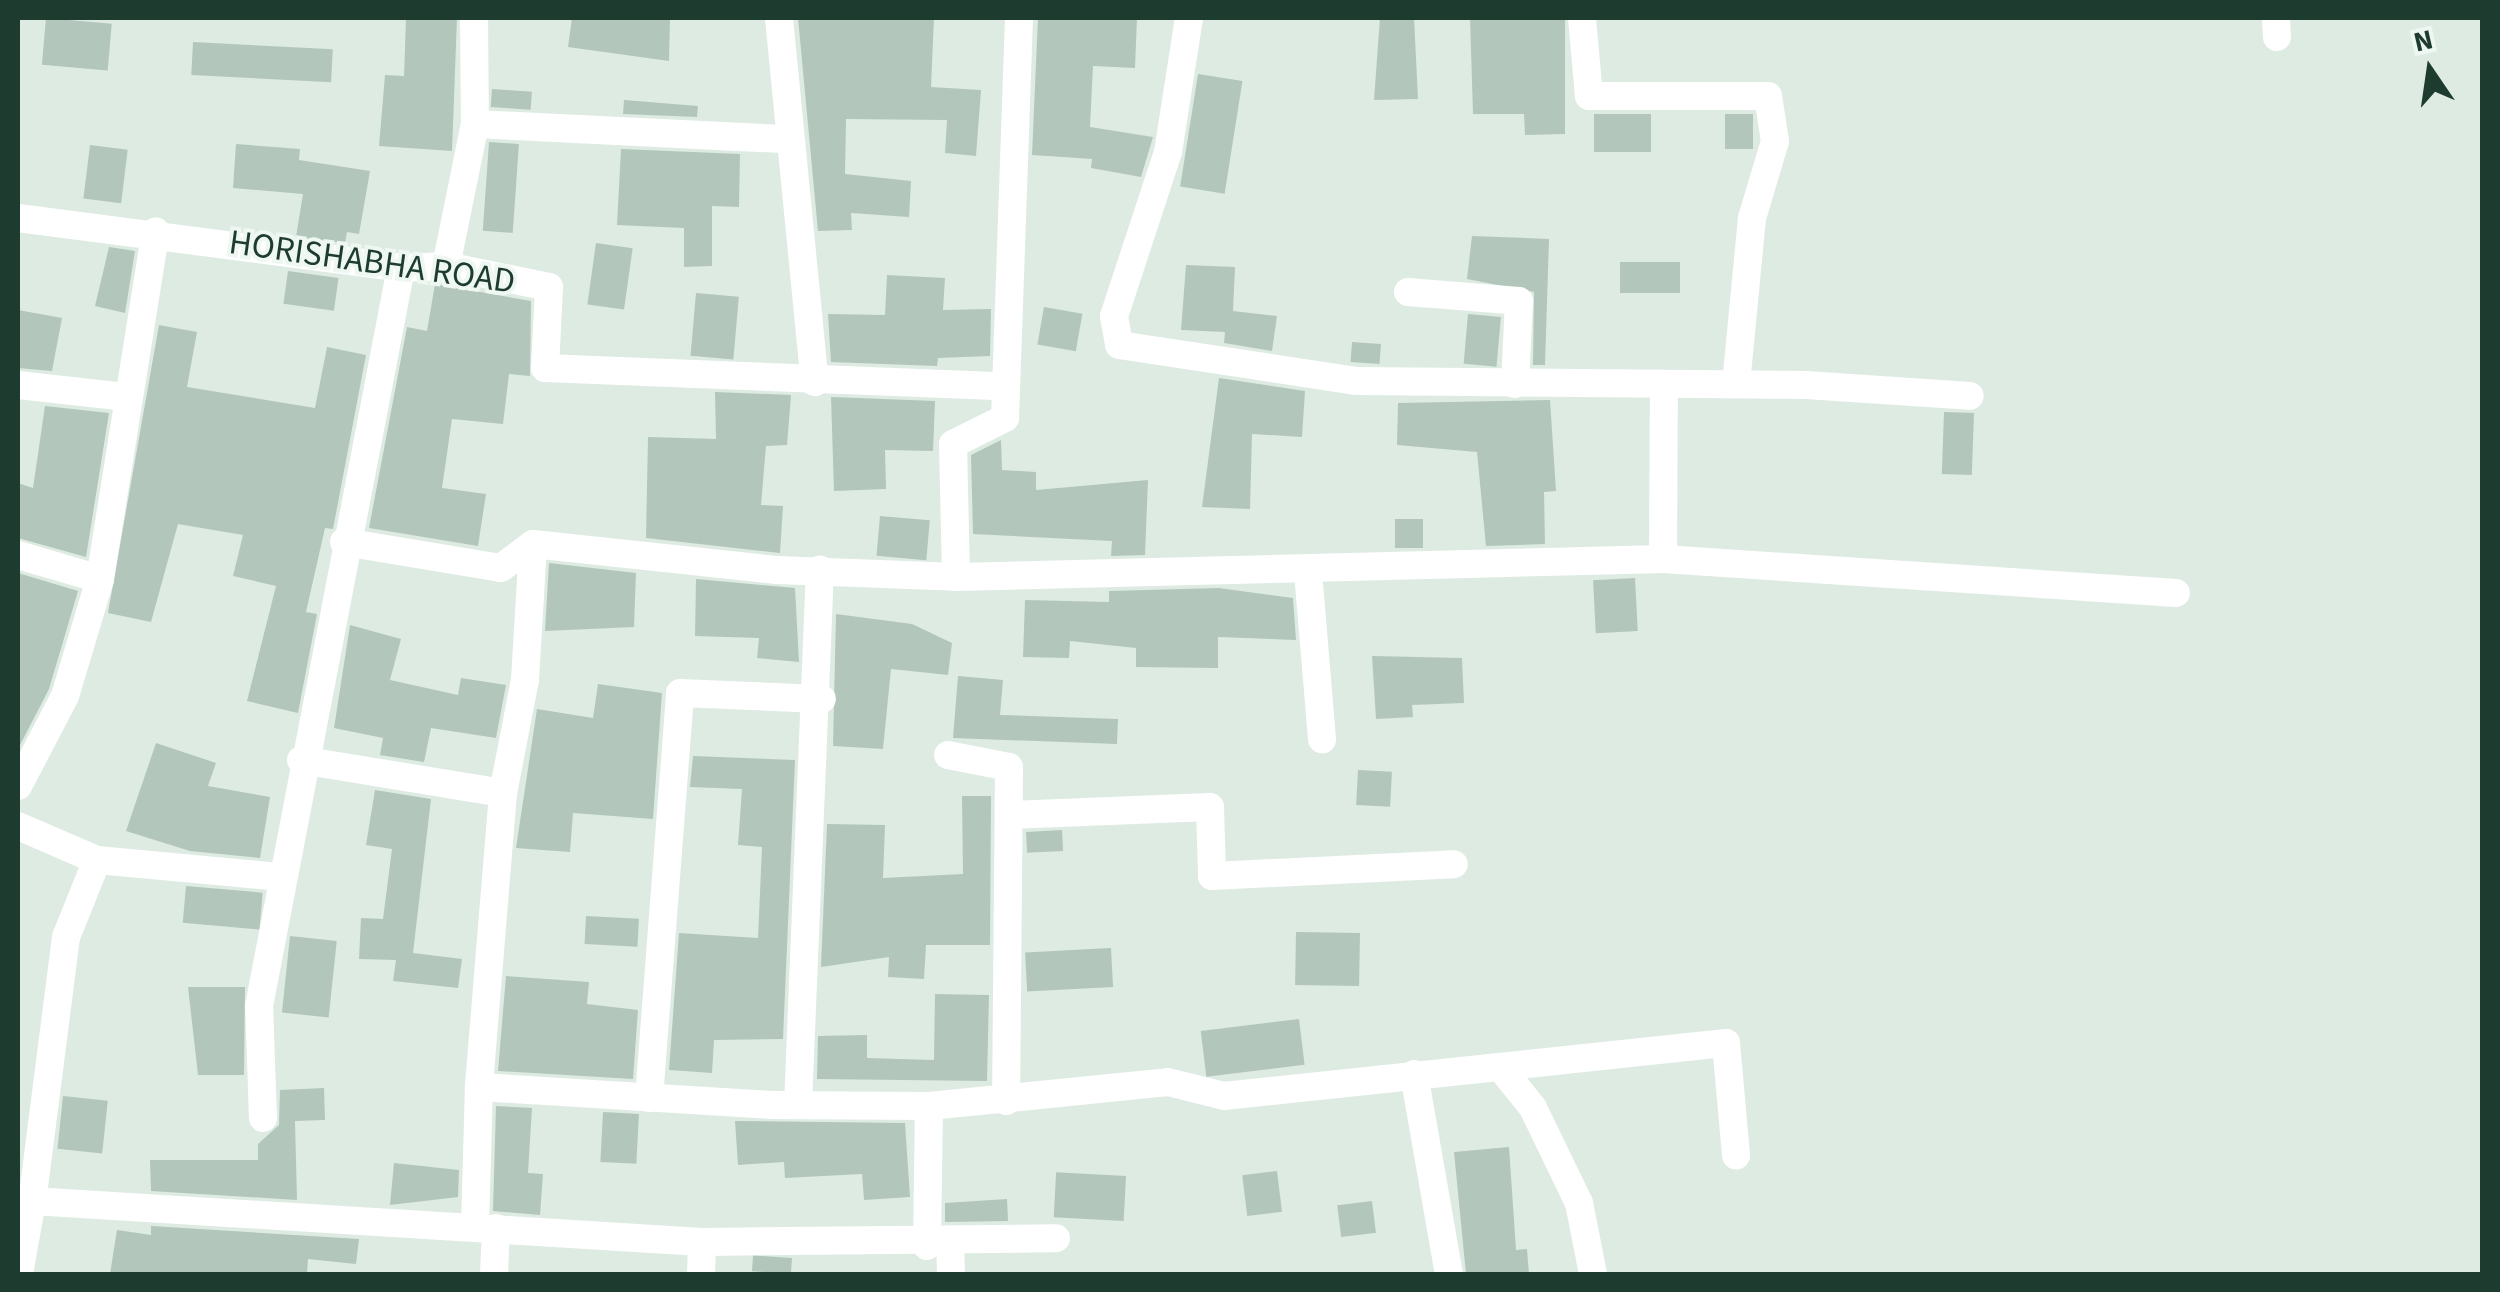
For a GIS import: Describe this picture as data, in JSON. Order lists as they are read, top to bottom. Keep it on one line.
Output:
{"streets":{"street":["HORISHABHA ROAD"]},"north":"top"}
